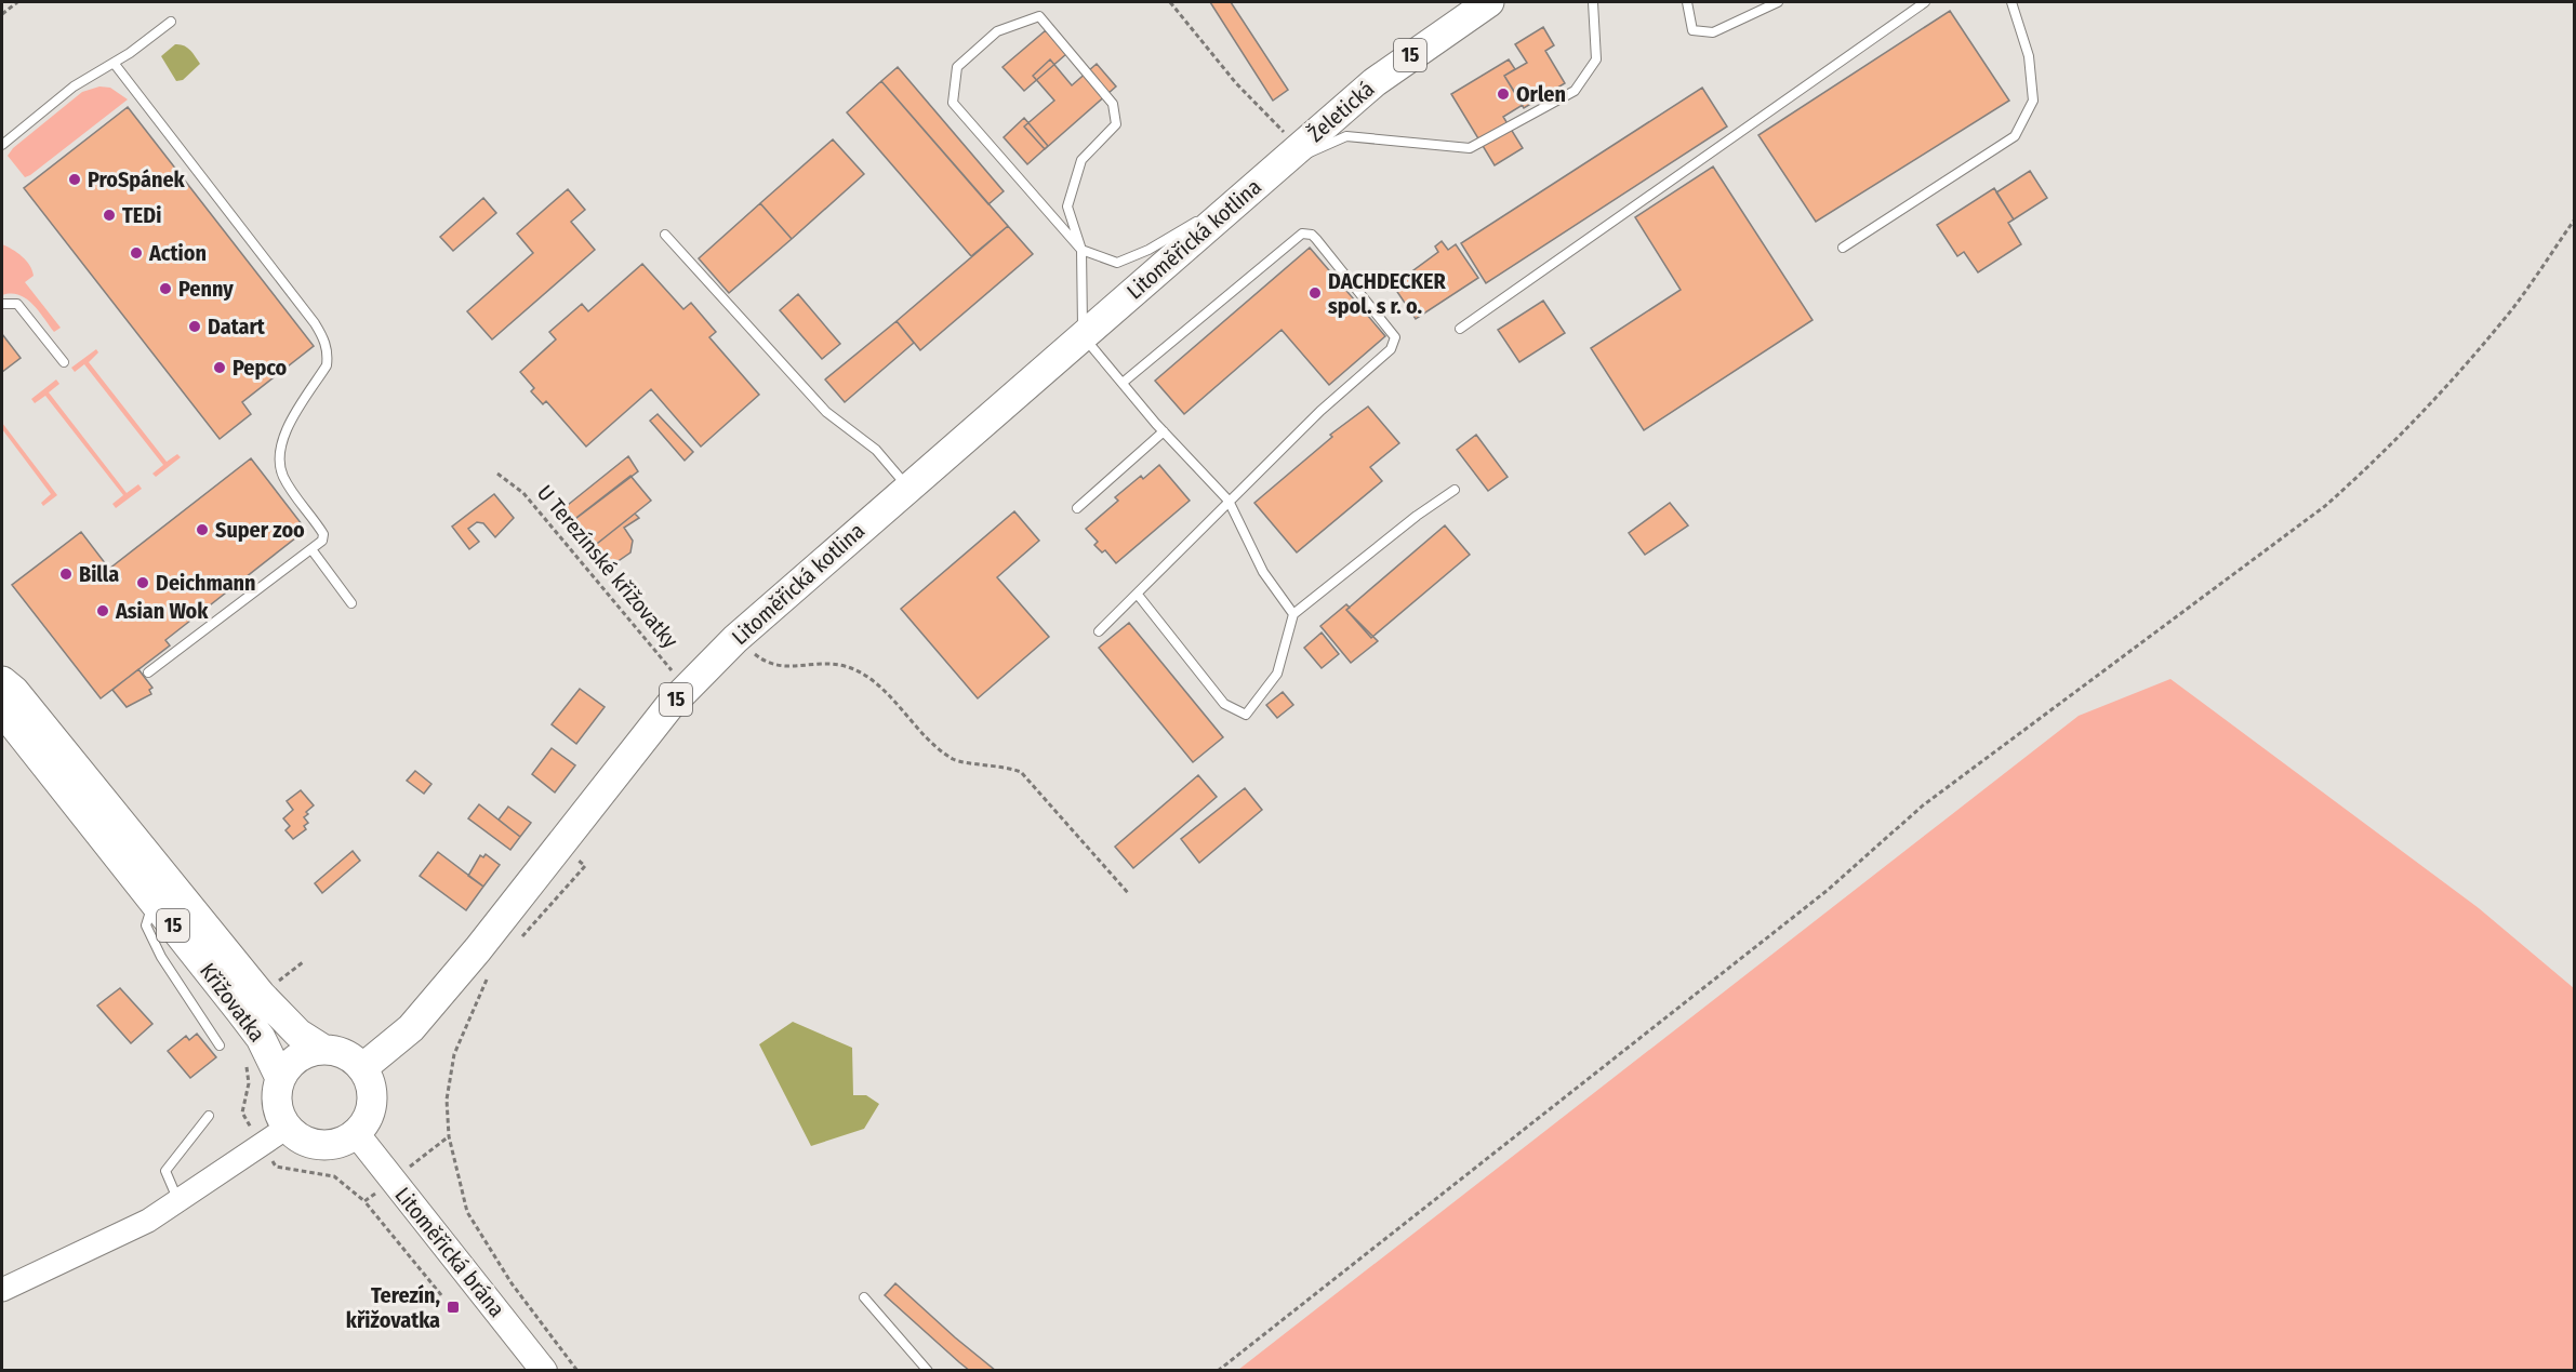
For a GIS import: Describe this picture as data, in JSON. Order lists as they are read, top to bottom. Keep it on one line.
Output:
{"streets":{"main road":["15","Želetická","Litoměřická kotlina","Křižovatka","Litoměřická brána"],"path":["U Terezínské křižovatky"]},"crossings":[["15","Litoměřická kotlina"],["15","Křižovatka"],["15","Litoměřická brána"],["Želetická","Litoměřická kotlina"],["Litoměřická kotlina","U Terezínské křižovatky"],["Litoměřická kotlina","Křižovatka"],["Litoměřická kotlina","Litoměřická brána"],["Křižovatka","Litoměřická brána"]],"places":{"other":["Orlen","ProSpánek","TEDi","Action","Penny","DACHDECKER spol. s r. o.","Datart","Pepco","Super zoo","Billa","Deichmann","Asian Wok"],"transit":["Terezín, křižovatka"]}}
